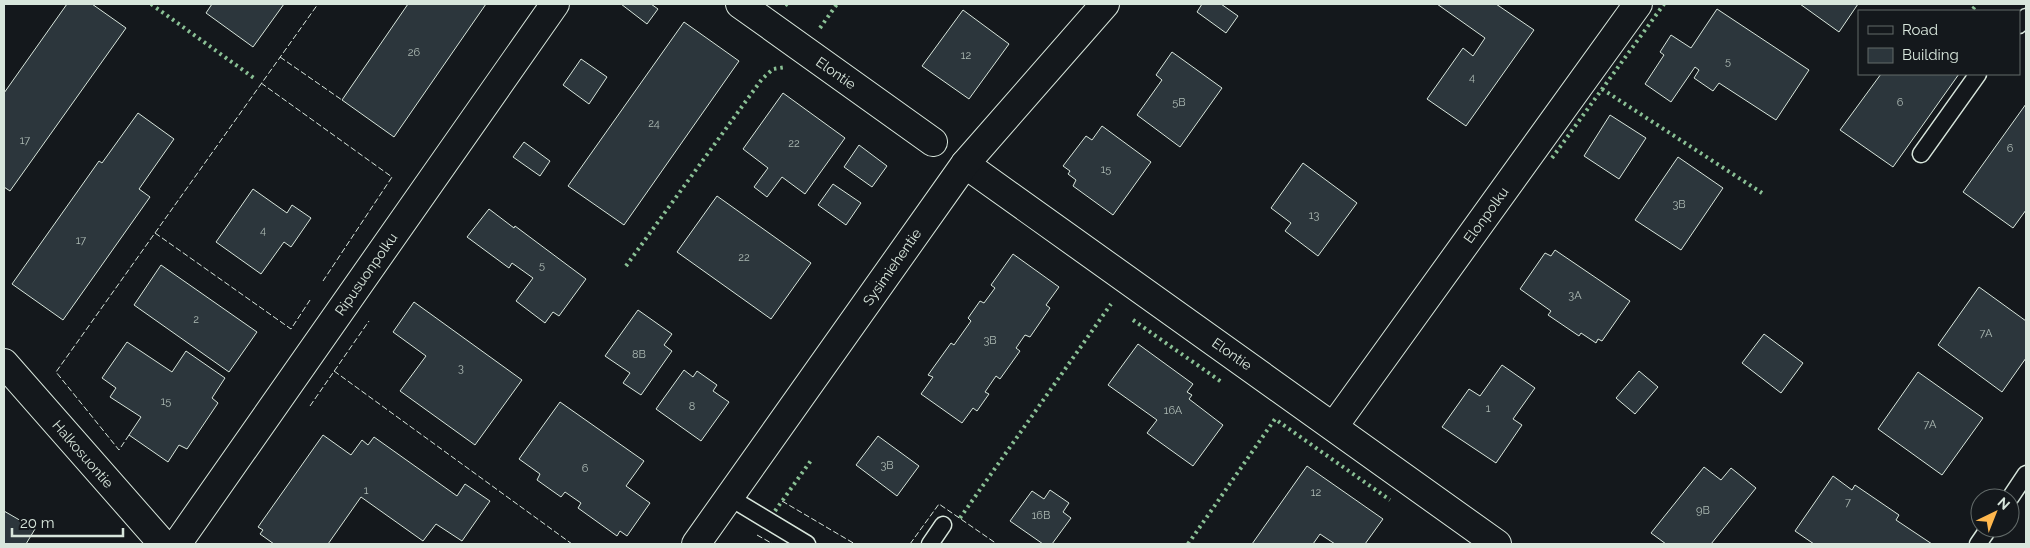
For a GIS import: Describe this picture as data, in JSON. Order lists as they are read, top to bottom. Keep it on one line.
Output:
{"streets":{"street":["Elontie","Elonpolku","Sysimiehentie","Ripusuonpolku","Halkosuontie"]},"crossings":[["Elontie","Elonpolku"],["Elontie","Sysimiehentie"]],"house_numbers":["26","12","5","4","5B","6","24","17","22","6","15","3B","13","4","17","22","5","3A","2","7A","3B","8B","3","15","8","1","16A","7A","3B","6","1","12","7","9B","16B"],"legend":["Road","Building"],"scale_bar":"20 m","north":"top right"}
